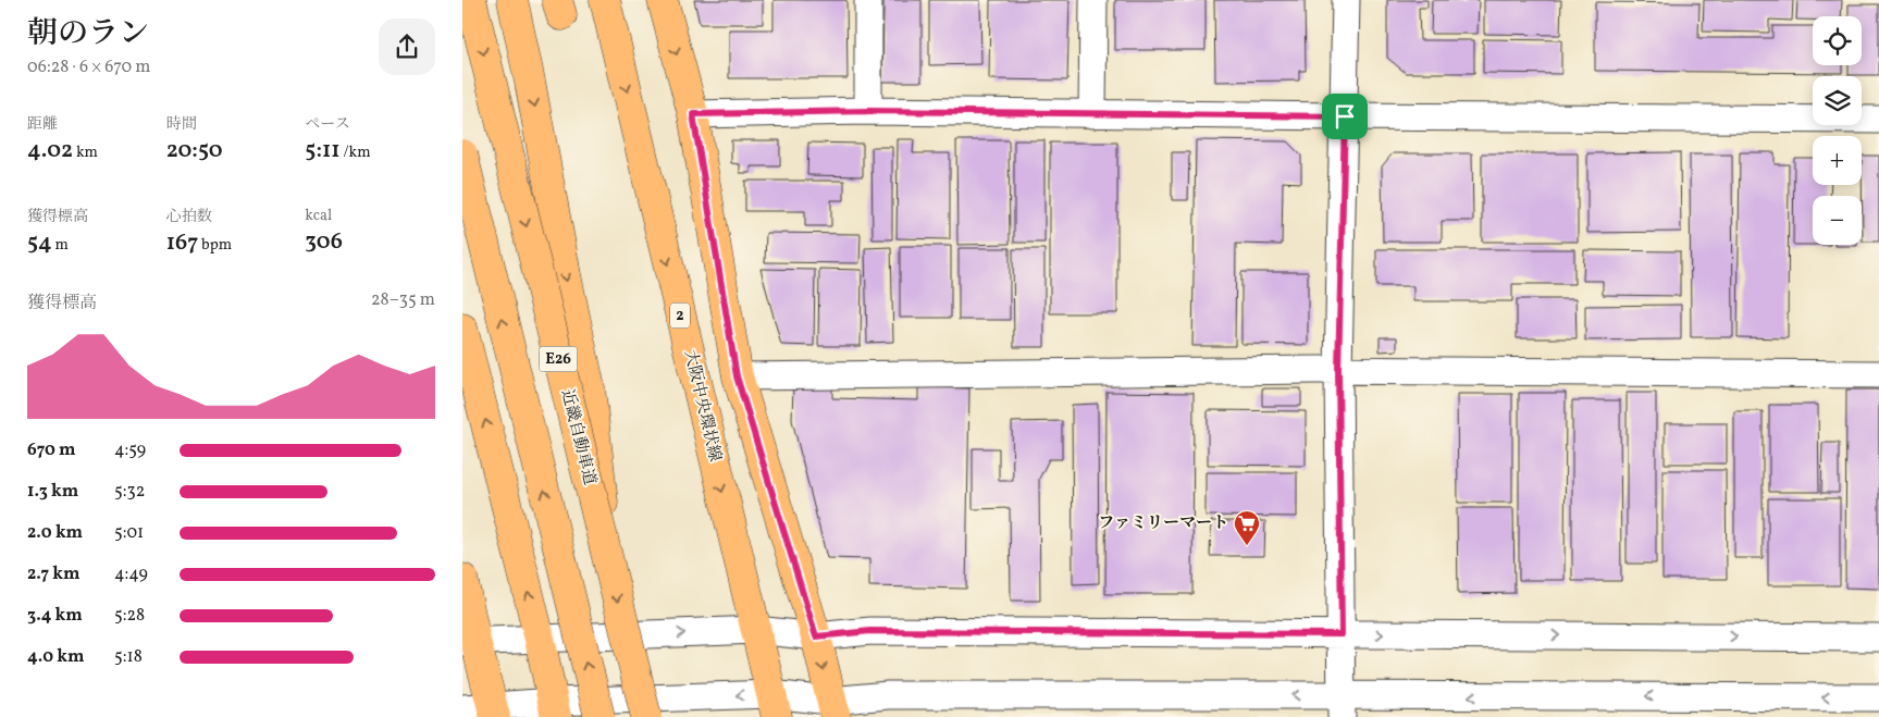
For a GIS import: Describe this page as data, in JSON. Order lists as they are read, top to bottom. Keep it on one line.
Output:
{"streets":{"main road":["2","E26","大阪中央環状線","近畿自動車道"]},"places":{"supermarket":["ファミリーマート"]},"page":{"heading":["朝のラン","06:28 · 6 × 670 m"],"map_buttons":["+","−"],"stats":[["距離","4.02 km"],["時間","20:50"],["ペース","5:11 /km"],["獲得標高","54 m"],["心拍数","167 bpm"],["kcal","306"]],"chart":["獲得標高","28–35 m"],"list":[{"name":"670 m","note":"4:59"},{"name":"1.3 km","note":"5:32"},{"name":"2.0 km","note":"5:01"},{"name":"2.7 km","note":"4:49"},{"name":"3.4 km","note":"5:28"},{"name":"4.0 km","note":"5:18"}]}}
